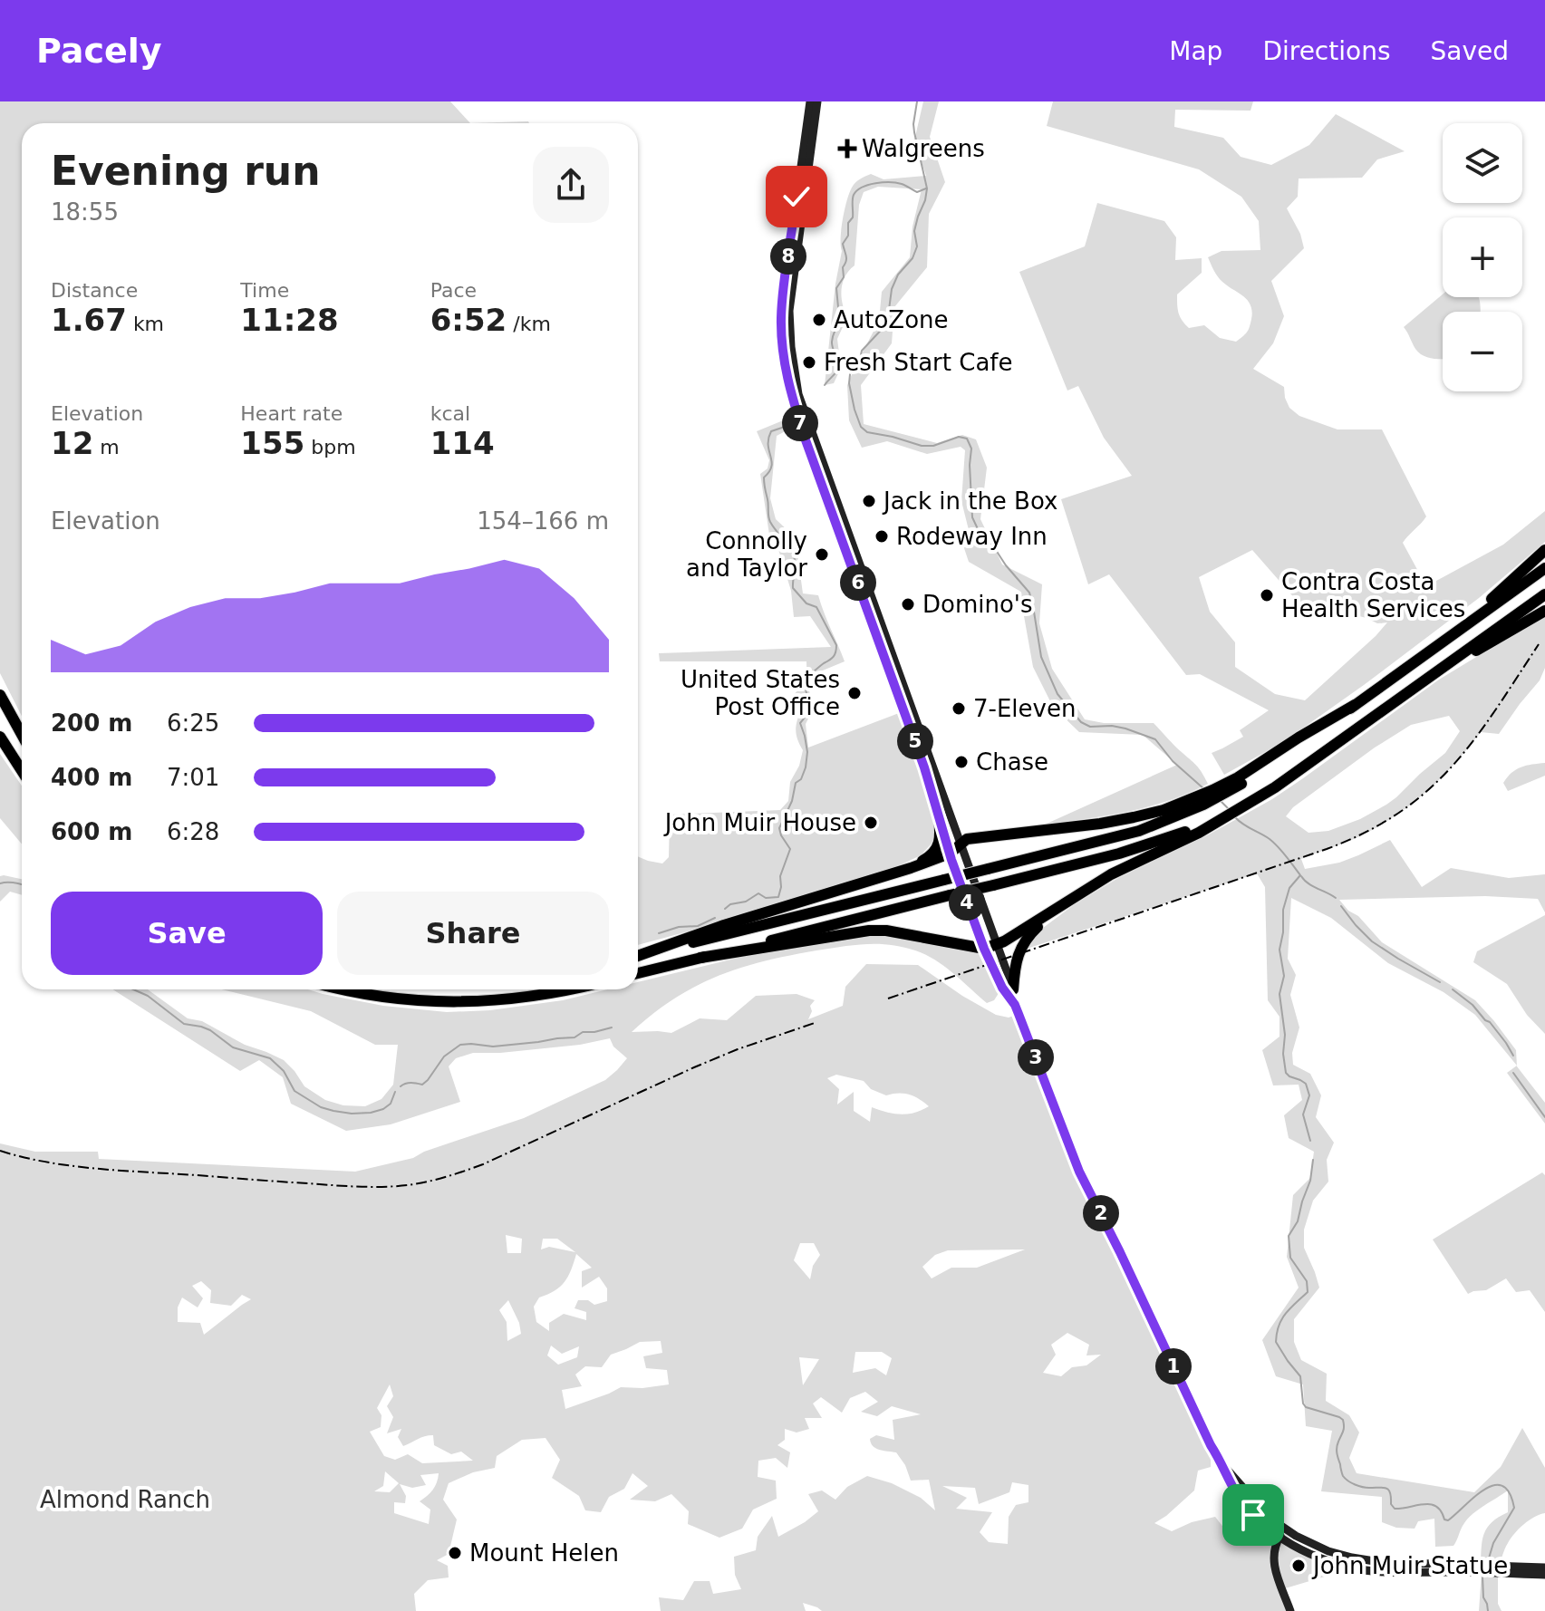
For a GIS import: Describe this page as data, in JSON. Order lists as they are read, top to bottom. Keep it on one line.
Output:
{"parks":["Almond Ranch"],"places":{"health":["Walgreens"],"other":["AutoZone","Fresh Start Cafe","Jack in the Box","Rodeway Inn","Connolly and Taylor","Contra Costa Health Services","Domino's","United States Post Office","7-Eleven","Chase","John Muir House","Mount Helen","John Muir Statue"]},"page":{"header":"Pacely","nav":["Map","Directions","Saved"],"map_buttons":["+","−"],"heading":["Evening run","18:55"],"pins":["8","7","6","5","4","3","2","1"],"stats":[["Distance","1.67 km"],["Time","11:28"],["Pace","6:52 /km"],["Elevation","12 m"],["Heart rate","155 bpm"],["kcal","114"]],"chart":["Elevation","154–166 m"],"list":[{"name":"200 m","note":"6:25"},{"name":"400 m","note":"7:01"},{"name":"600 m","note":"6:28"}],"buttons":["Save","Share"]}}
